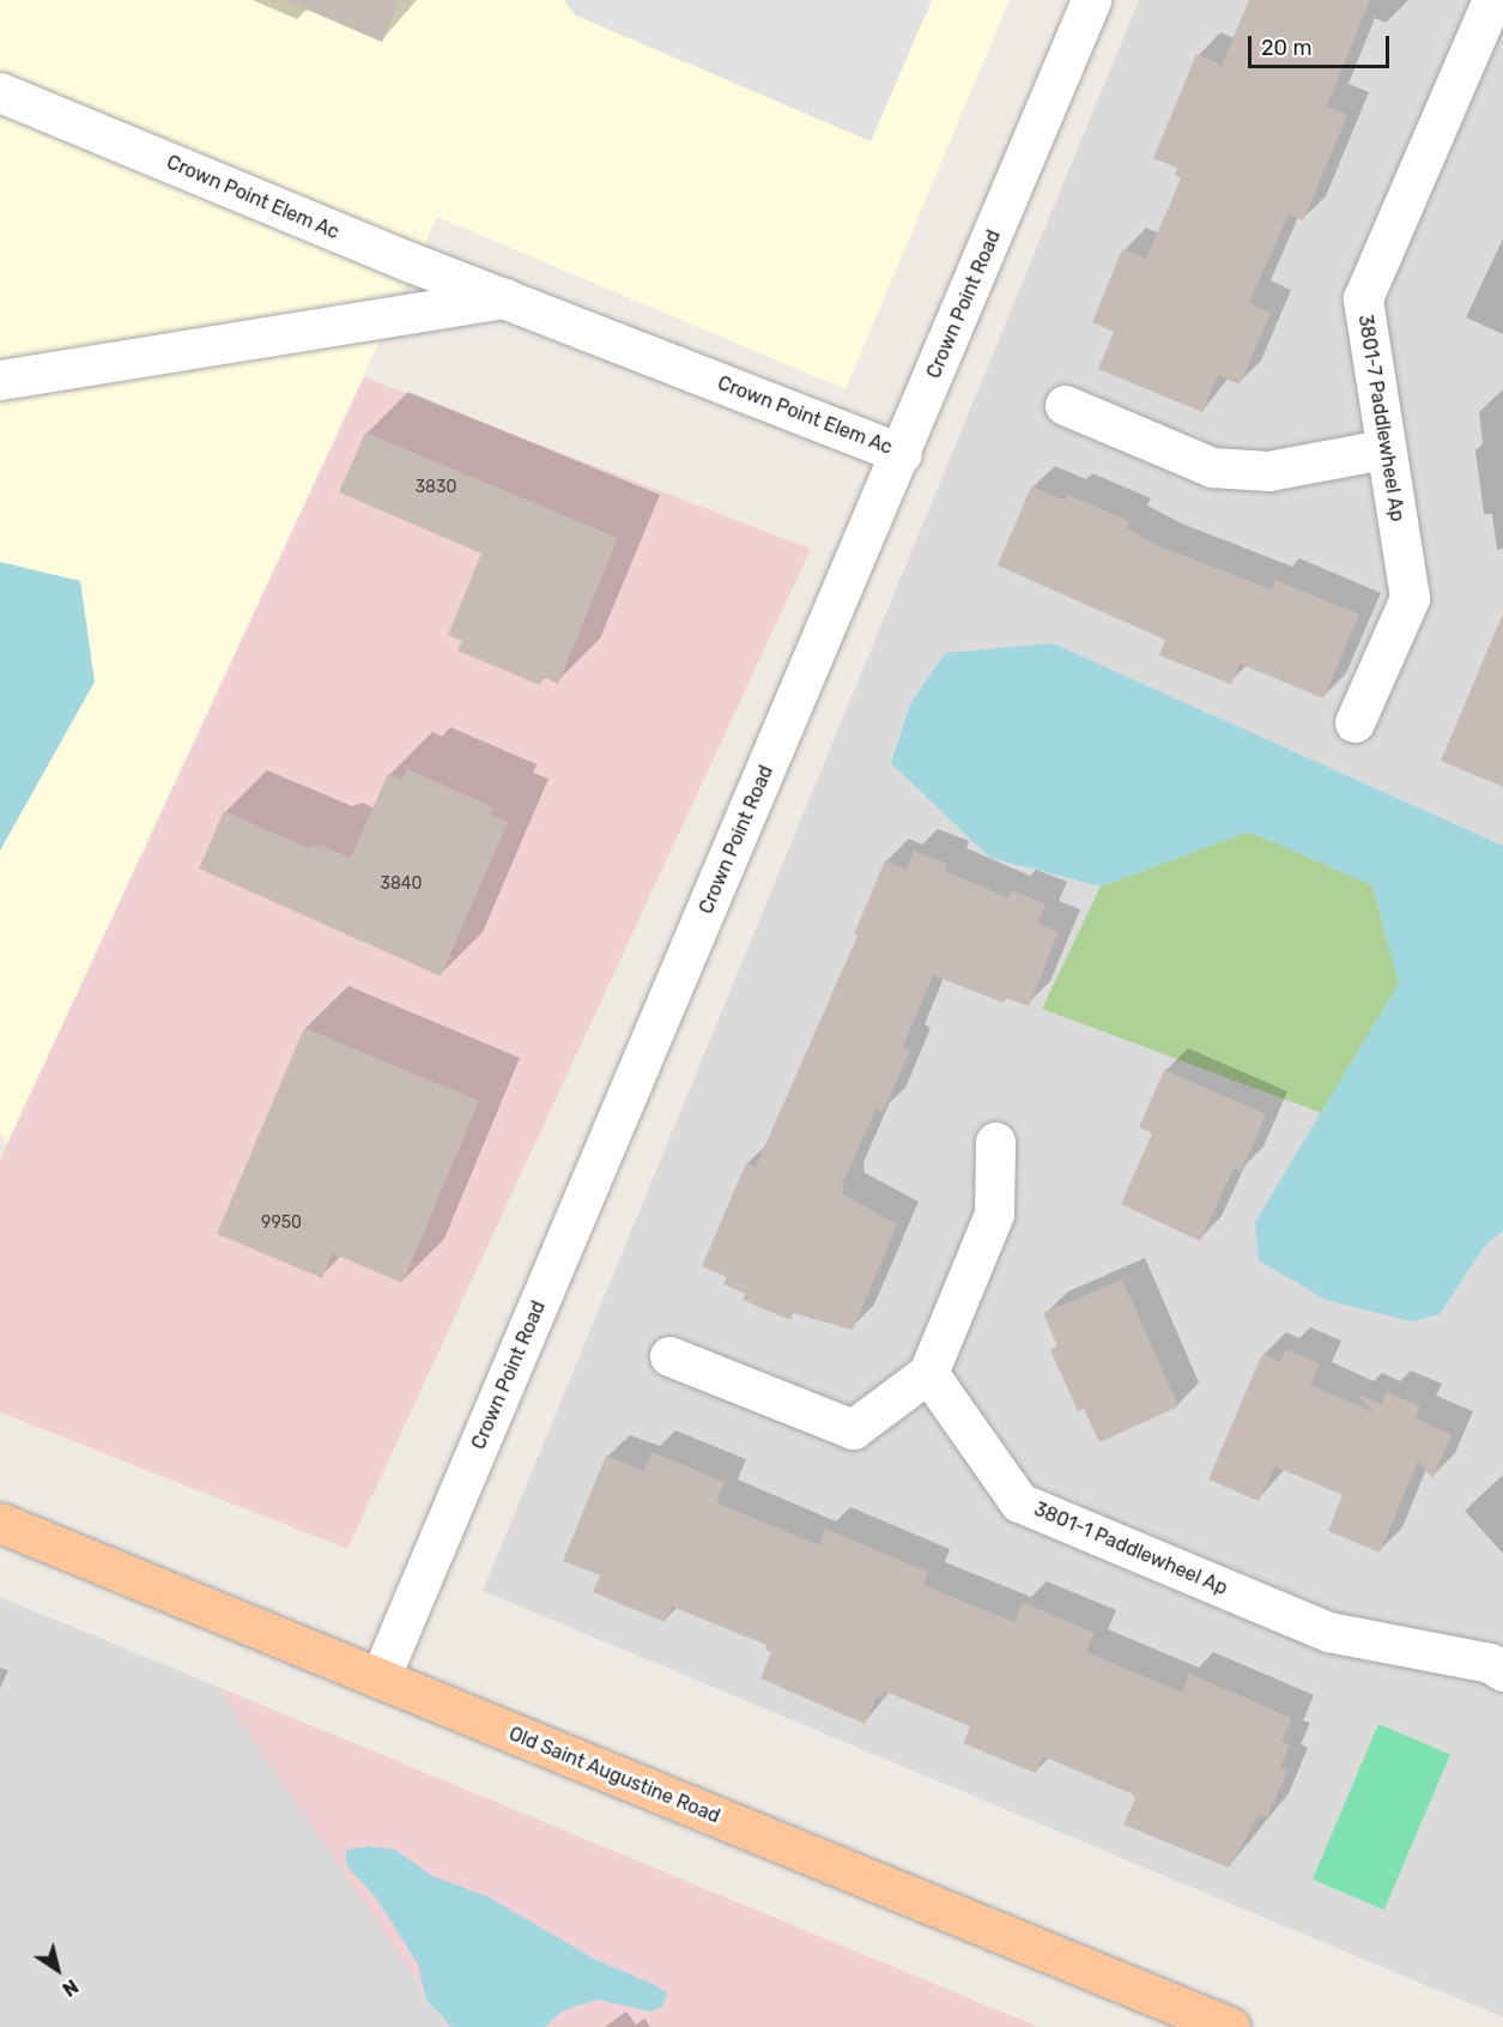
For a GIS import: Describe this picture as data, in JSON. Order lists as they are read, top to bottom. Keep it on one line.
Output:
{"streets":{"main road":["Old Saint Augustine Road"],"street":["Crown Point Elem Ac","Crown Point Road","3801-7 Paddlewheel Ap","3801-1 Paddlewheel Ap"]},"crossings":[["Crown Point Elem Ac","Crown Point Road"],["Crown Point Road","Old Saint Augustine Road"]],"house_numbers":["3830","3840","9950"],"scale_bar":"20 m","north":"bottom right"}
